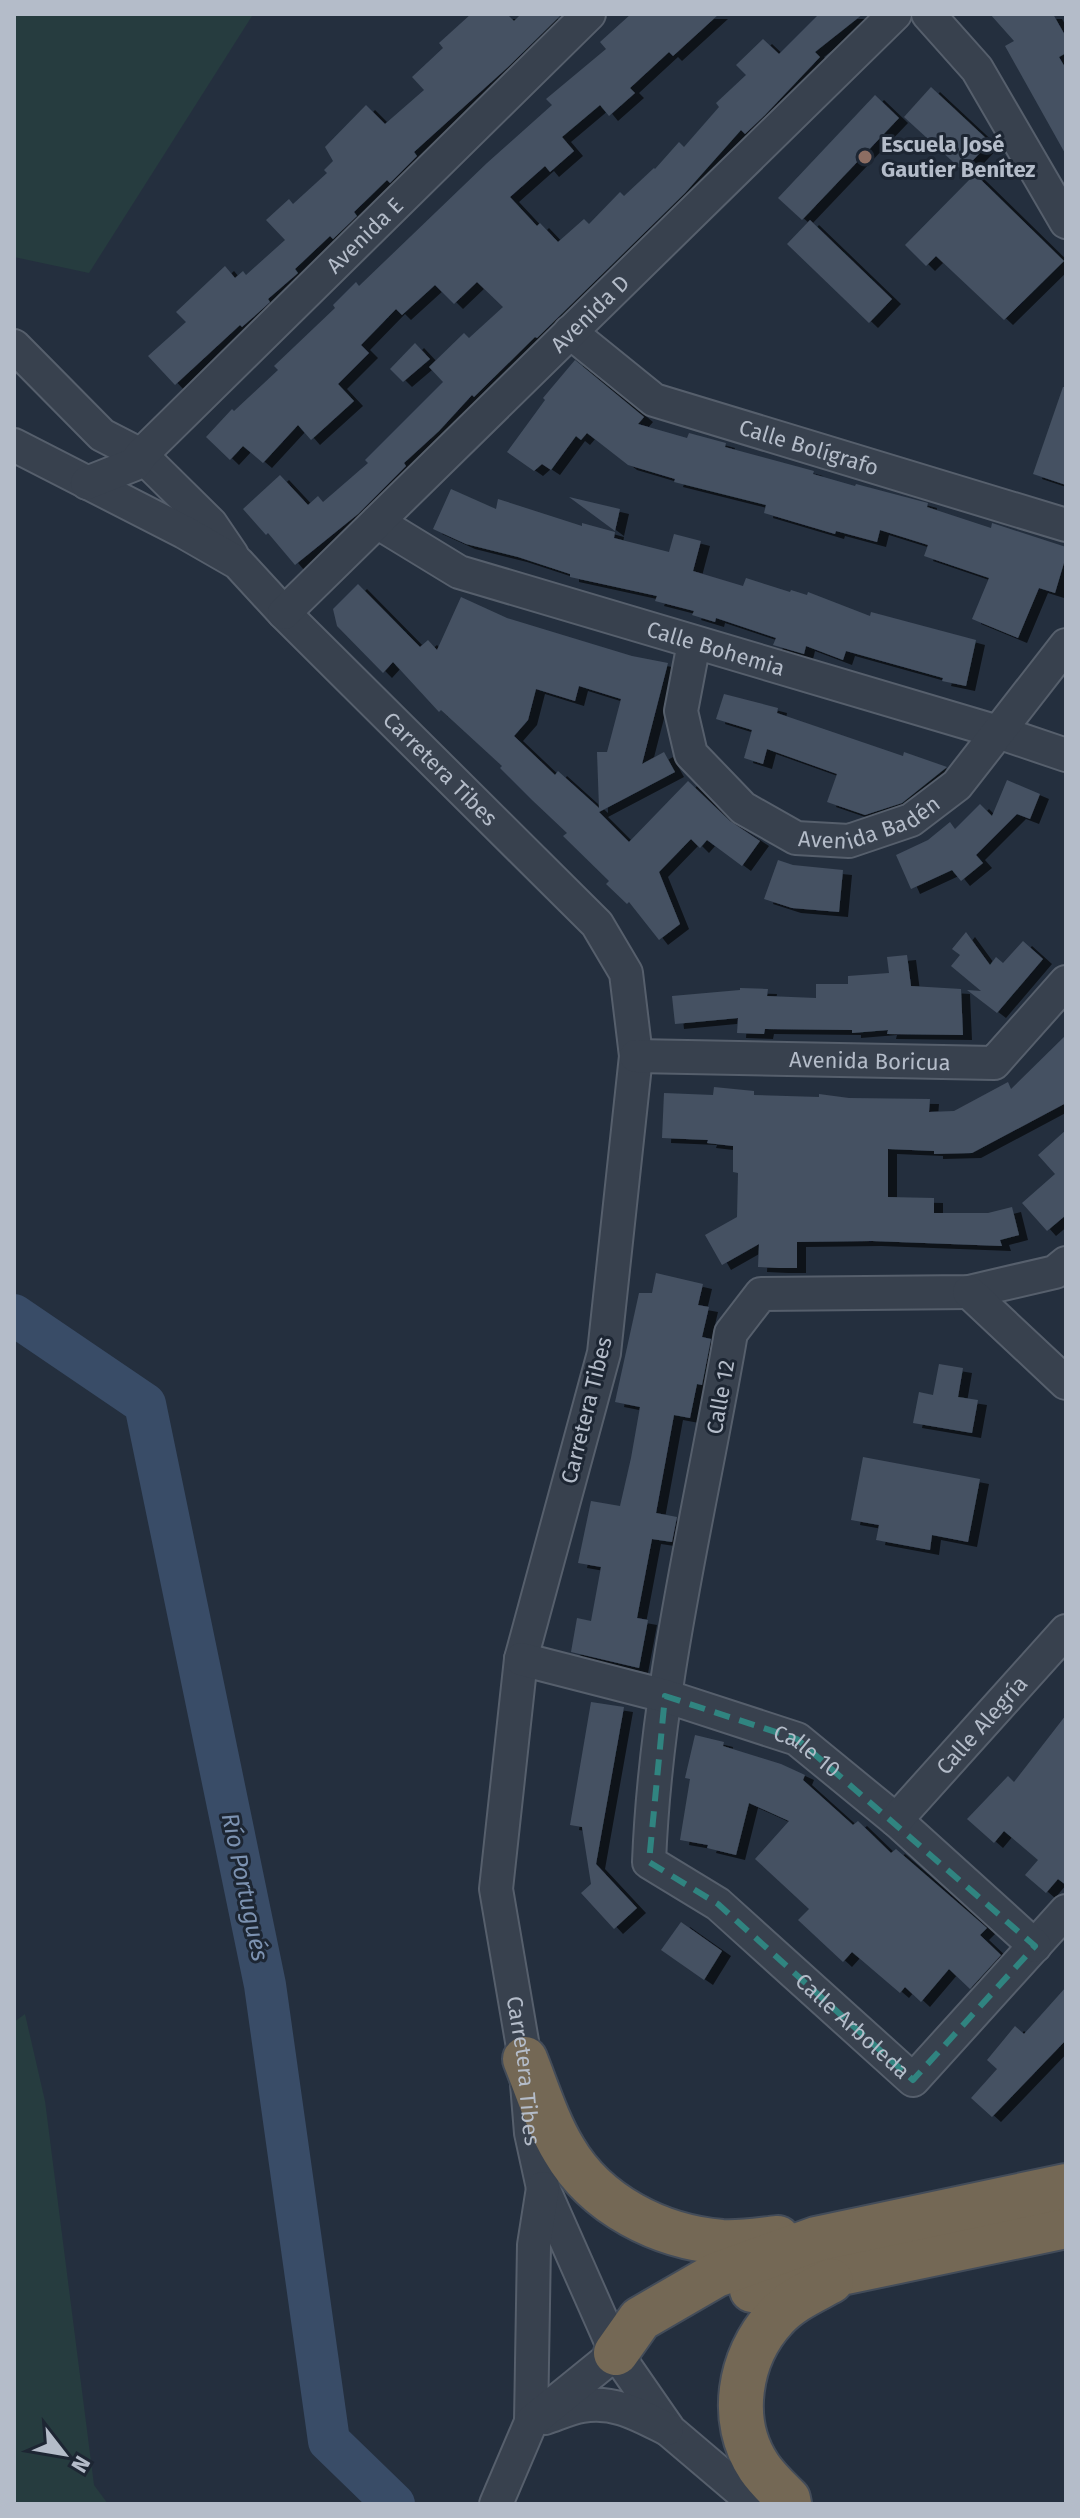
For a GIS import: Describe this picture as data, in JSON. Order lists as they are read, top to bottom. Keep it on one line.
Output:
{"streets":{"street":["Avenida E","Avenida D","Calle Bolígrafo","Calle Bohemia","Carretera Tibes","Avenida Badén","Avenida Boricua","Calle 12","Calle Alegría","Calle 10","Calle Arboleda"]},"crossings":[["Avenida E","Carretera Tibes"],["Avenida D","Calle Bolígrafo"],["Avenida D","Calle Bohemia"],["Avenida D","Carretera Tibes"],["Calle Bohemia","Avenida Badén"],["Carretera Tibes","Avenida Boricua"],["Carretera Tibes","Calle 10"],["Calle 12","Calle 10"],["Calle 12","Calle Arboleda"],["Calle Alegría","Calle 10"],["Calle 10","Calle Arboleda"]],"water":["Río Portugués"],"places":["Escuela José Gautier Benítez"],"north":"bottom right"}
